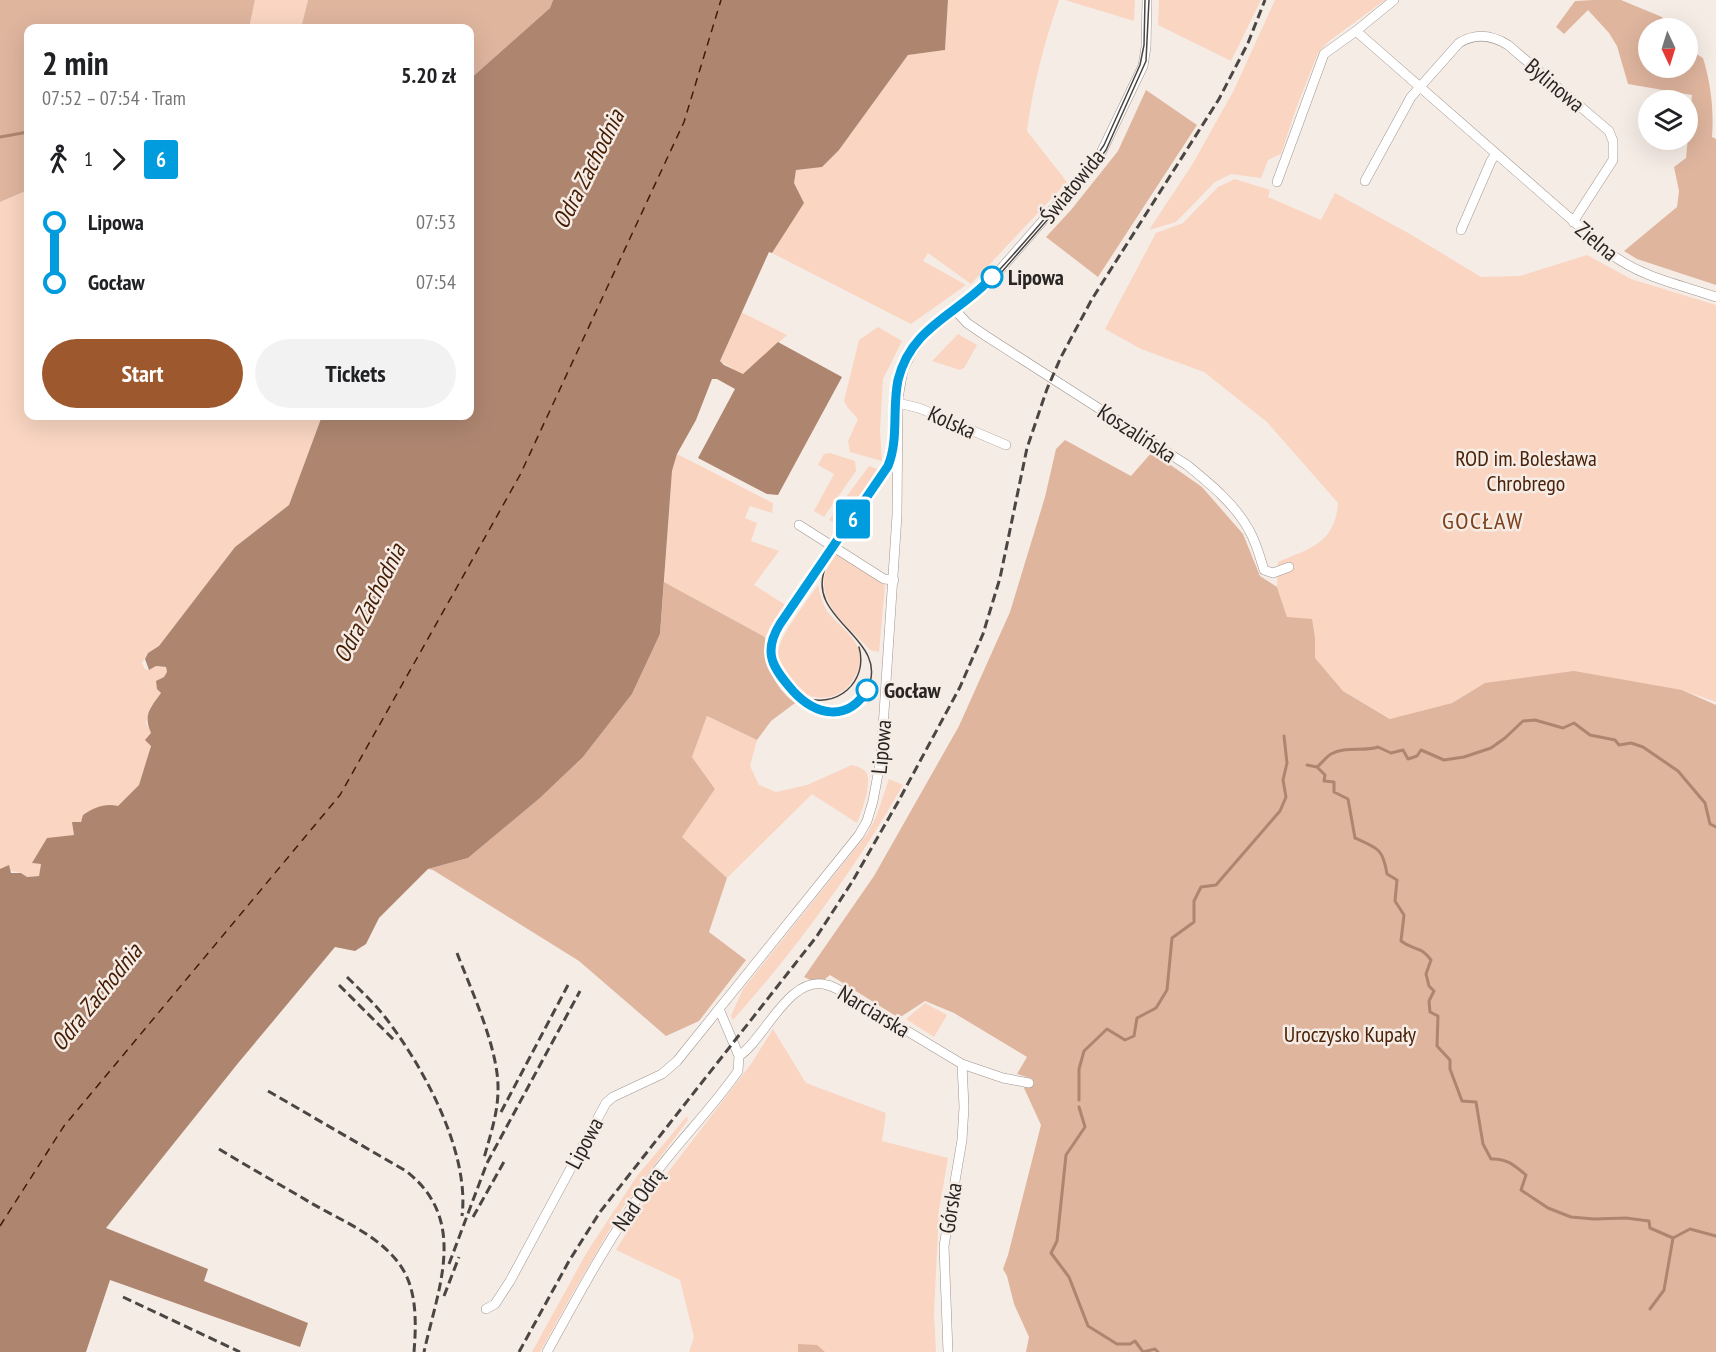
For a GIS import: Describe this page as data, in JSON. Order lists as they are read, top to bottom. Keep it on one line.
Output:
{"streets":{"street":["Bylinowa","Światowida","Zielna","Kolska","Koszalińska","Lipowa","Narciarska","Nad Odrą","Górska"]},"crossings":[["Bylinowa","Zielna"],["Światowida","Koszalińska"],["Światowida","Lipowa"],["Kolska","Lipowa"],["Koszalińska","Lipowa"],["Narciarska","Nad Odrą"],["Narciarska","Górska"]],"districts":["GOCŁAW"],"water":["Odra Zachodnia"],"parks":["ROD im. Bolesława Chrobrego","Uroczysko Kupały"],"places":["Lipowa","Gocław"],"lines":["tram line 6"],"north":"bottom","page":{"on_map":"6","heading":["2 min","07:52 – 07:54 · Tram","5.20 zł"],"legs":["1","6"],"list":[{"name":"Lipowa","value":"07:53"},{"name":"Gocław","value":"07:54"}],"buttons":["Start","Tickets"]}}
